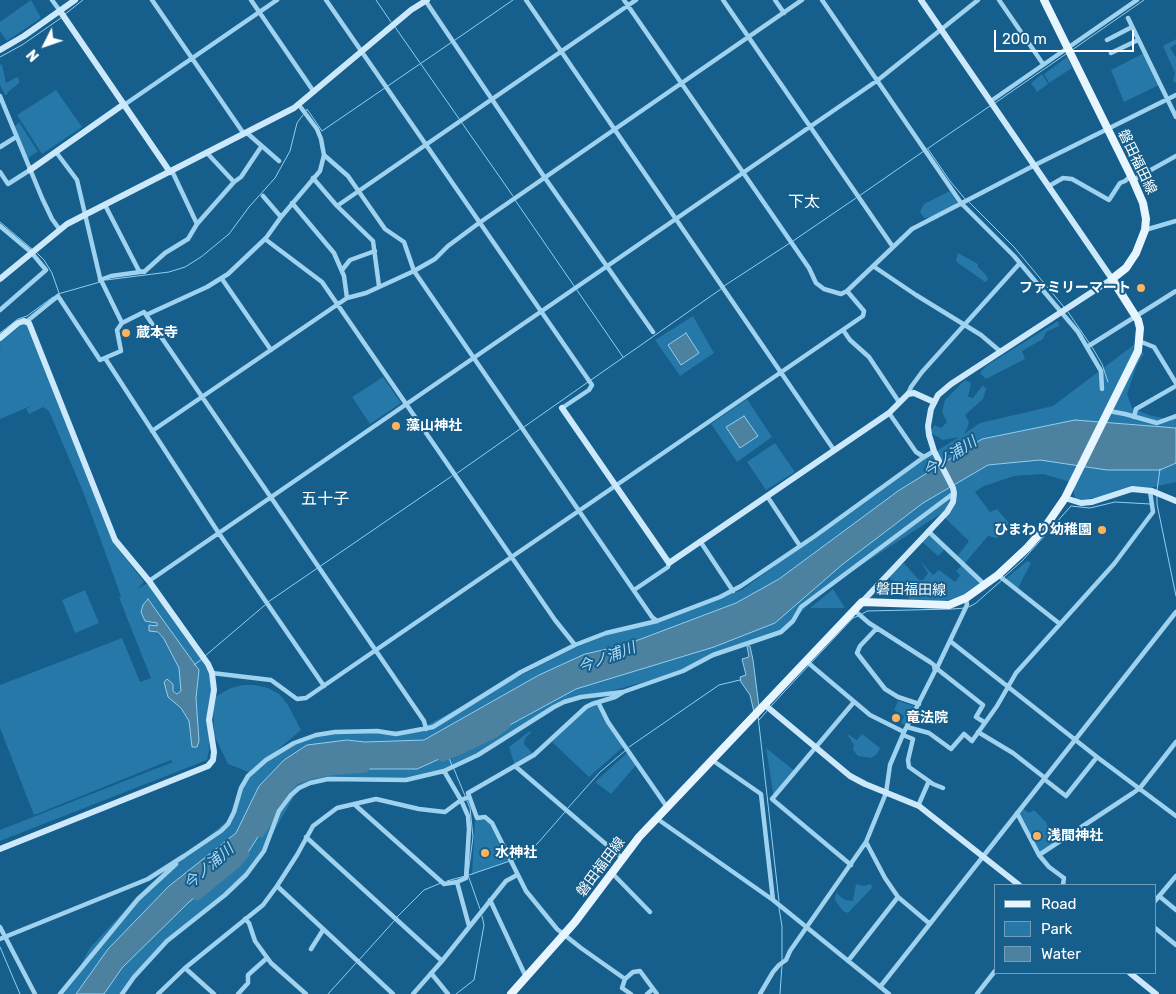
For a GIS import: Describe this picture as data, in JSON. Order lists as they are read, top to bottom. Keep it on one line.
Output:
{"streets":{"main road":["磐田福田線"]},"districts":["下太","五十子"],"water":["今ノ浦川"],"places":["ファミリーマート","蔵本寺","藻山神社","ひまわり幼稚園","竜法院","浅間神社","水神社"],"legend":["Road","Park","Water"],"scale_bar":"200 m","north":"bottom left"}
